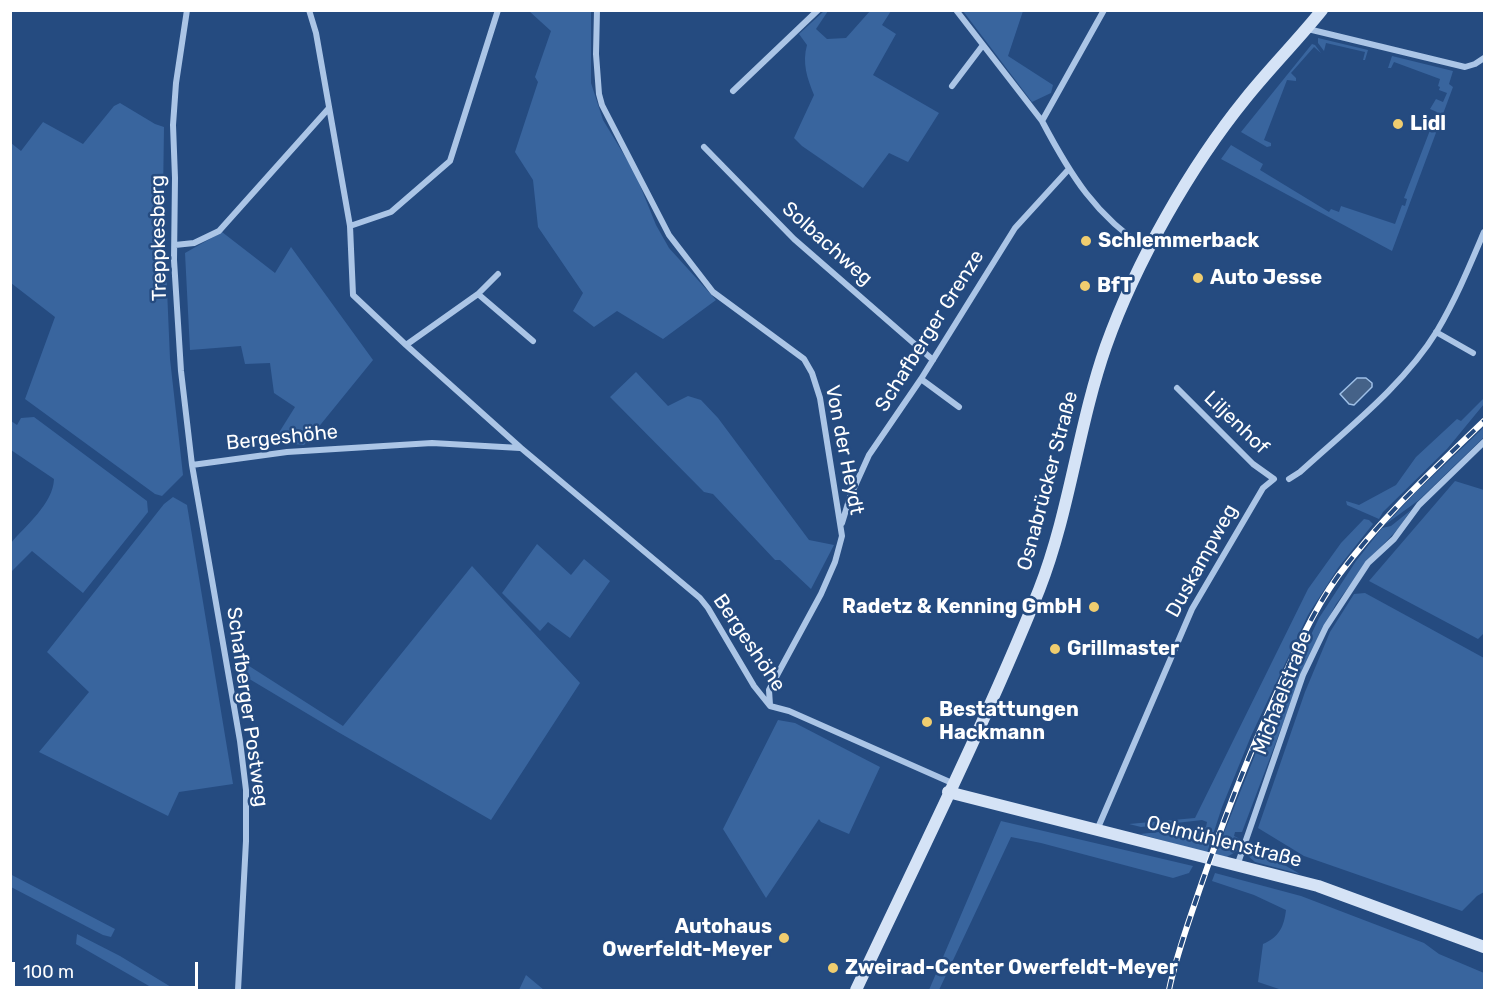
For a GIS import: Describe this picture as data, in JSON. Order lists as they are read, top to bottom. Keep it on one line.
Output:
{"streets":{"main road":["Osnabrücker Straße","Oelmühlenstraße"],"street":["Treppkesberg","Solbachweg","Schafberger Grenze","Liljenhof","Bergeshöhe","Von der Heydt","Duskampweg","Michaelstraße","Schafberger Postweg"]},"crossings":[["Treppkesberg","Bergeshöhe"],["Treppkesberg","Schafberger Postweg"],["Solbachweg","Schafberger Grenze"],["Schafberger Grenze","Von der Heydt"],["Liljenhof","Duskampweg"],["Bergeshöhe","Von der Heydt"],["Bergeshöhe","Osnabrücker Straße"],["Bergeshöhe","Schafberger Postweg"],["Bergeshöhe","Oelmühlenstraße"],["Osnabrücker Straße","Oelmühlenstraße"],["Duskampweg","Oelmühlenstraße"],["Michaelstraße","Oelmühlenstraße"]],"places":["Lidl","Schlemmerback","Auto Jesse","BfT","Radetz & Kenning GmbH","Grillmaster","Bestattungen Hackmann","Autohaus Owerfeldt-Meyer","Zweirad-Center Owerfeldt-Meyer"],"scale_bar":"100 m"}
